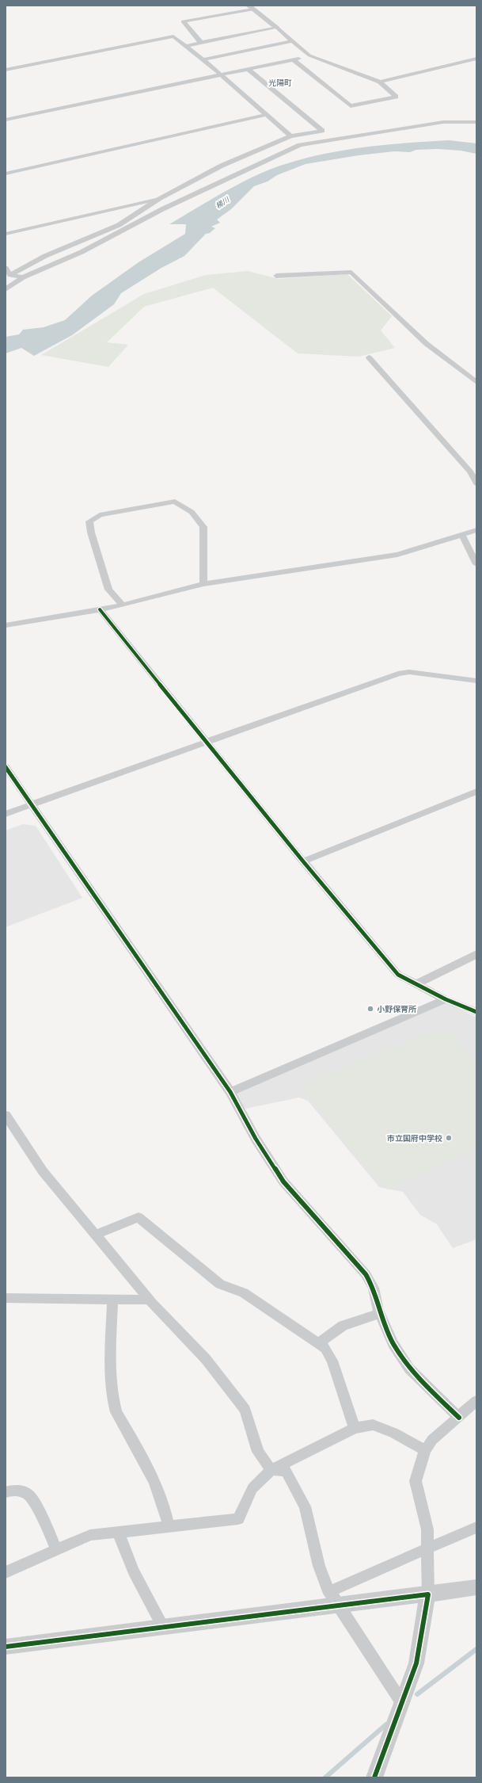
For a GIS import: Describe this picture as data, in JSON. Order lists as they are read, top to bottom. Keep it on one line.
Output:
{"districts":["光陽町"],"water":["梯川"],"places":["小野保育所","市立国府中学校"]}
